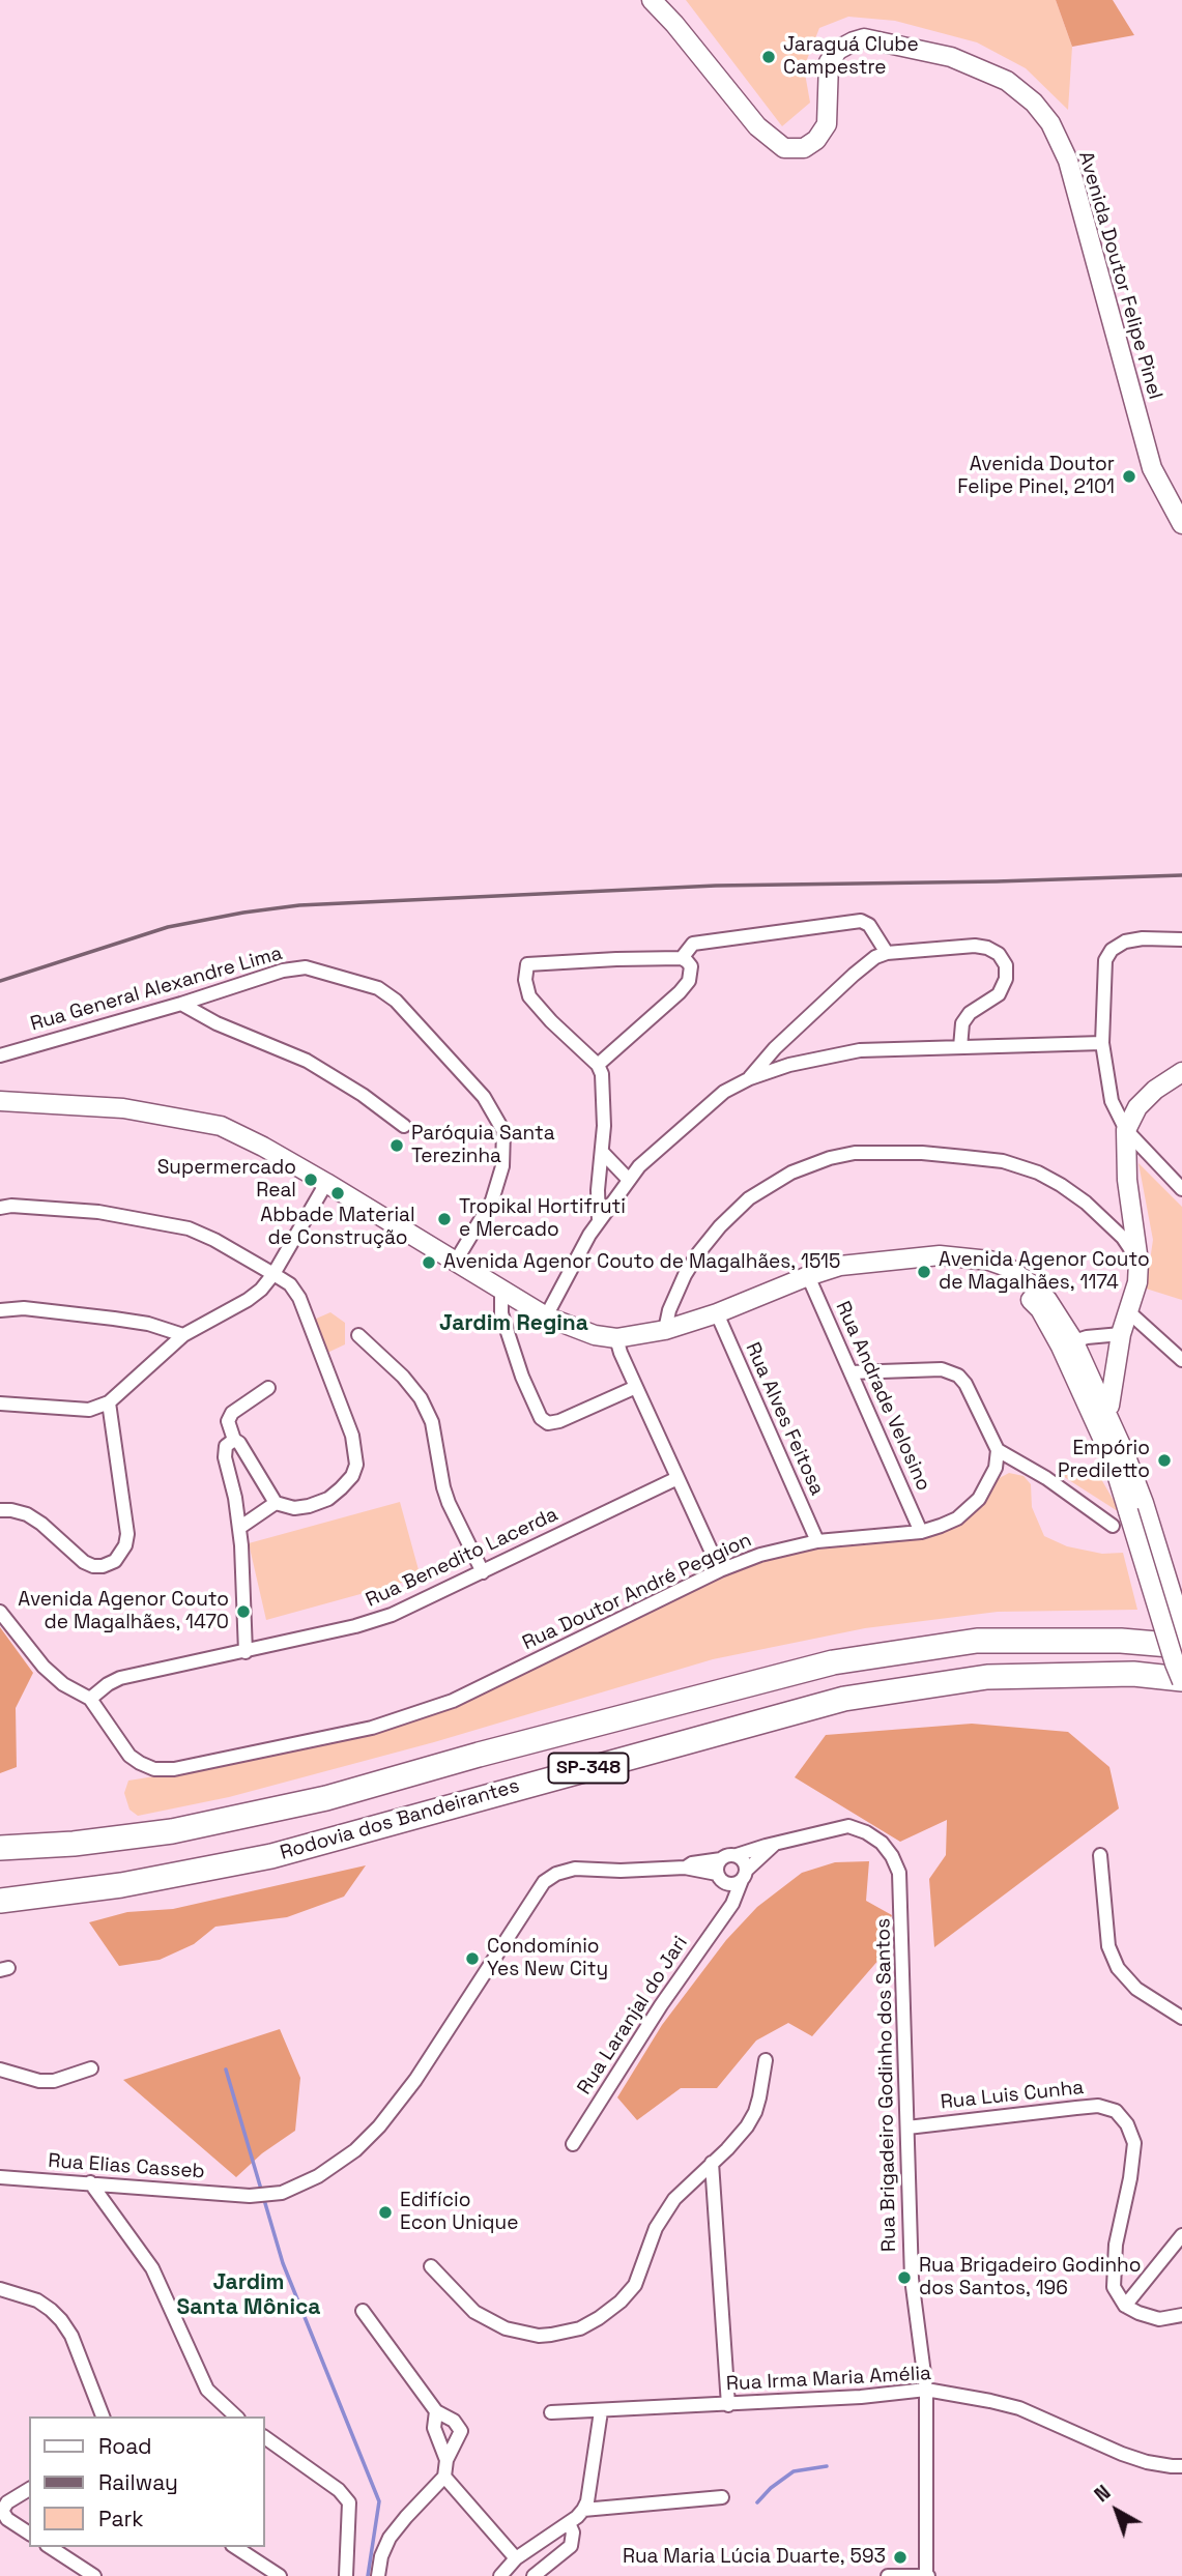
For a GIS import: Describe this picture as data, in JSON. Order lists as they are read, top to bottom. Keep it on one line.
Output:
{"streets":{"highway":["SP-348","Rodovia dos Bandeirantes"],"street":["Avenida Doutor Felipe Pinel","Rua General Alexandre Lima","Rua Andrade Velosino","Rua Alves Feitosa","Rua Benedito Lacerda","Rua Doutor André Peggion","Rua Laranjal do Jari","Rua Brigadeiro Godinho dos Santos","Rua Luis Cunha","Rua Elias Casseb","Rua Irma Maria Amélia"]},"crossings":[["Rua Andrade Velosino","Rua Doutor André Peggion"],["Rua Alves Feitosa","Rua Doutor André Peggion"],["Rua Benedito Lacerda","Rua Doutor André Peggion"],["Rua Laranjal do Jari","Rua Brigadeiro Godinho dos Santos"],["Rua Brigadeiro Godinho dos Santos","Rua Luis Cunha"],["Rua Brigadeiro Godinho dos Santos","Rua Irma Maria Amélia"]],"districts":["Jardim Regina","Jardim Santa Mônica"],"places":["Jaraguá Clube Campestre","Avenida Doutor Felipe Pinel, 2101","Paróquia Santa Terezinha","Supermercado Real","Abbade Material de Construção","Tropikal Hortifruti e Mercado","Avenida Agenor Couto de Magalhães, 1515","Avenida Agenor Couto de Magalhães, 1174","Empório Prediletto","Avenida Agenor Couto de Magalhães, 1470","Condomínio Yes New City","Edifício Econ Unique","Rua Brigadeiro Godinho dos Santos, 196","Rua Maria Lúcia Duarte, 593"],"legend":["Road","Railway","Park"],"north":"top left"}
